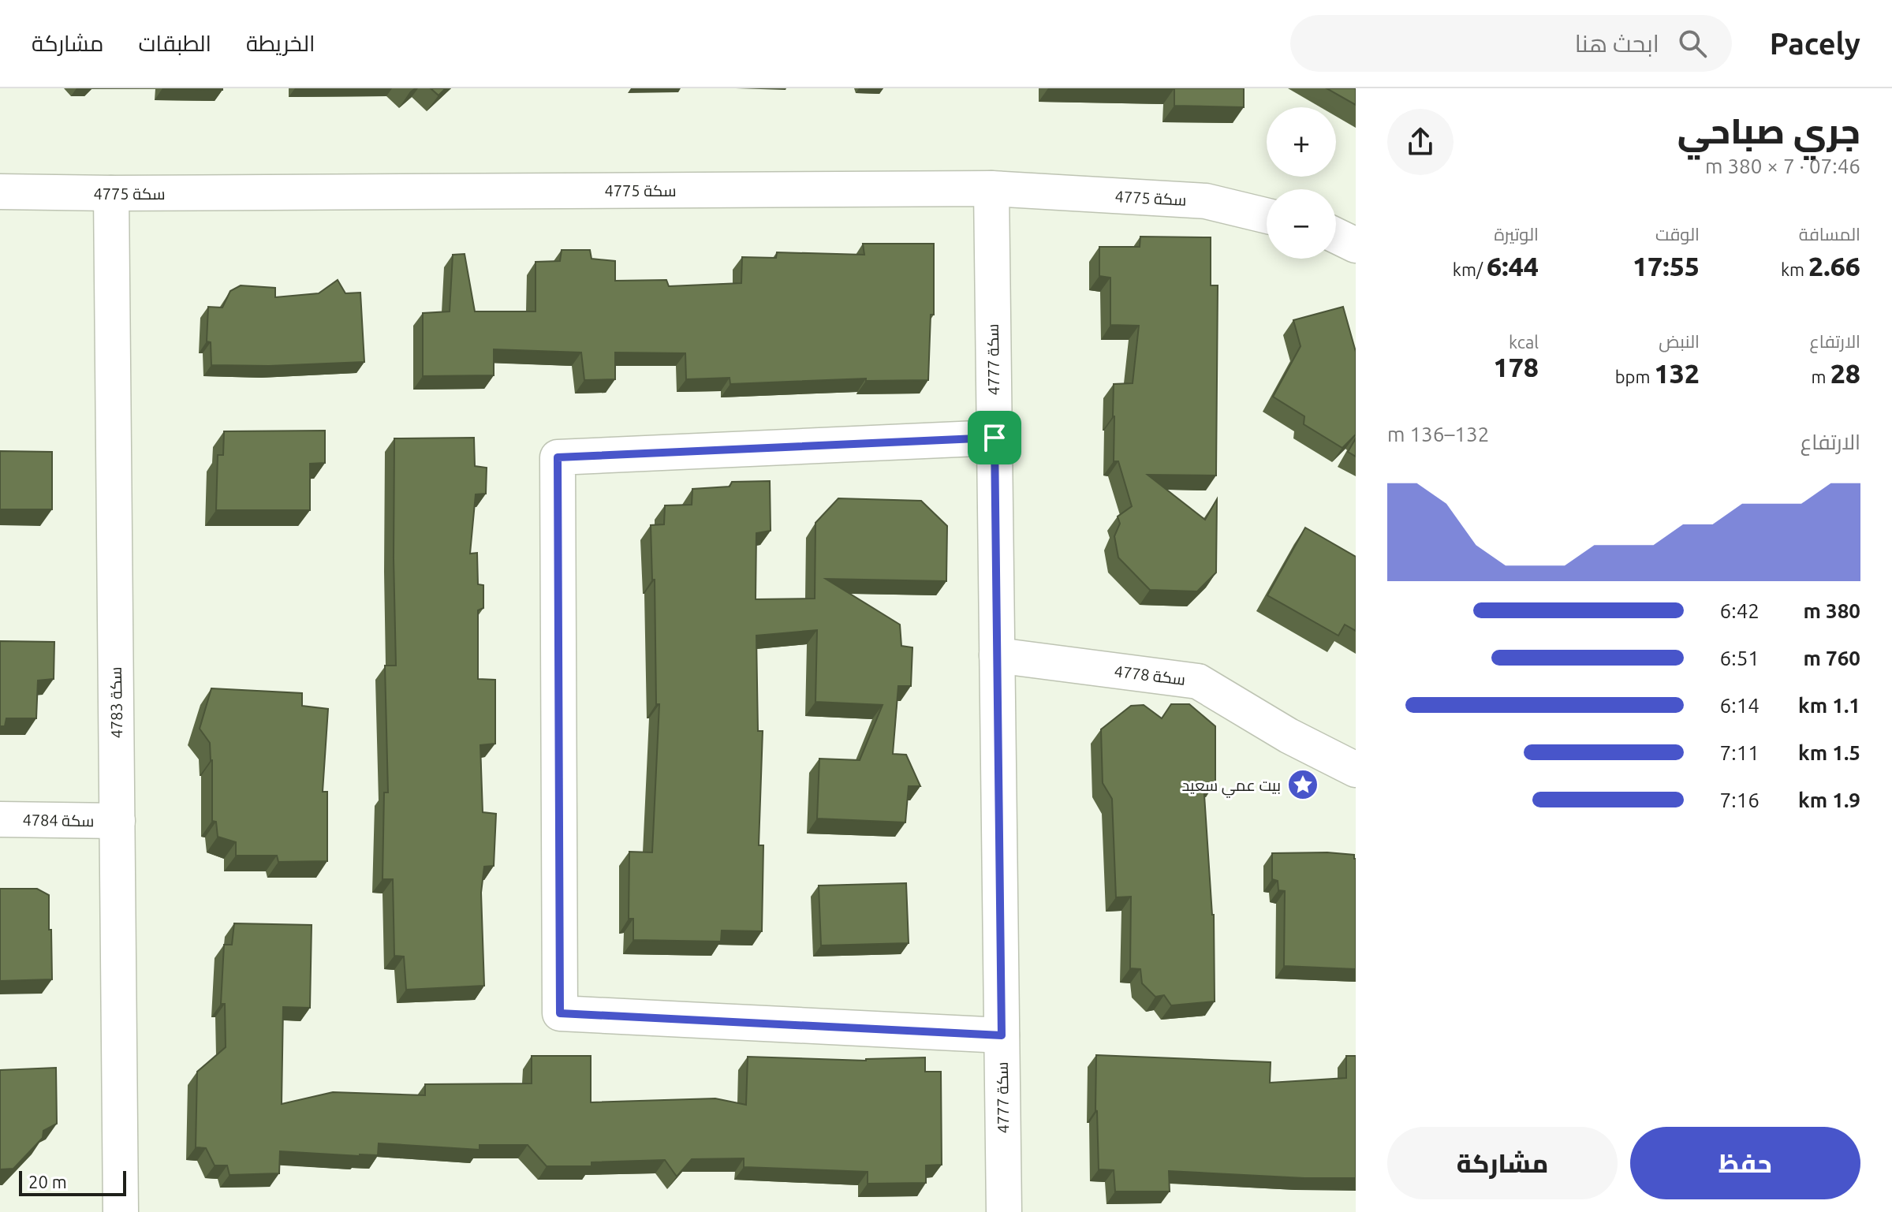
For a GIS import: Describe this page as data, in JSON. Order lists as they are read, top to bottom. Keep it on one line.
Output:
{"streets":{"street":["سكة 4775","سكة 4777","سكة 4778","سكة 4783","سكة 4784"]},"crossings":[["سكة 4775","سكة 4777"],["سكة 4775","سكة 4783"],["سكة 4777","سكة 4778"],["سكة 4783","سكة 4784"]],"places":{"place":["بيت عمي سعيد"]},"scale_bar":"20 m","page":{"header":"Pacely","search":"ابحث هنا","nav":["الخريطة","الطبقات","مشاركة"],"heading":["جري صباحي","07:46 · 7 × 380 m"],"map_buttons":["+","−"],"stats":[["المسافة","2.66 km"],["الوقت","17:55"],["الوتيرة","6:44 /km"],["الارتفاع","28 m"],["النبض","132 bpm"],["kcal","178"]],"chart":["الارتفاع","132–136 m"],"list":[{"name":"380 m","note":"6:42"},{"name":"760 m","note":"6:51"},{"name":"1.1 km","note":"6:14"},{"name":"1.5 km","note":"7:11"},{"name":"1.9 km","note":"7:16"}],"buttons":["حفظ","مشاركة"],"scale":"20 m"}}
